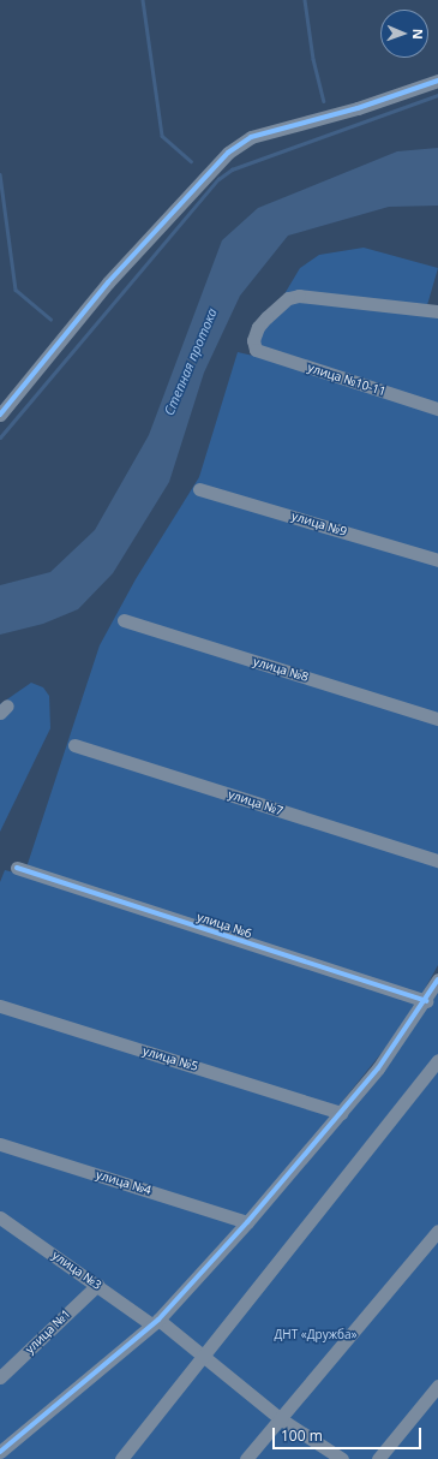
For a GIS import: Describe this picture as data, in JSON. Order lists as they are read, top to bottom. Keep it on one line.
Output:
{"streets":{"street":["улица №10-11","улица №9","улица №8","улица №7","улица №6","улица №5","улица №4","улица №3","улица №1"]},"crossings":[["улица №3","улица №1"]],"water":["Степная протока"],"parks":["ДНТ «Дружба»"],"scale_bar":"100 m","north":"right"}
